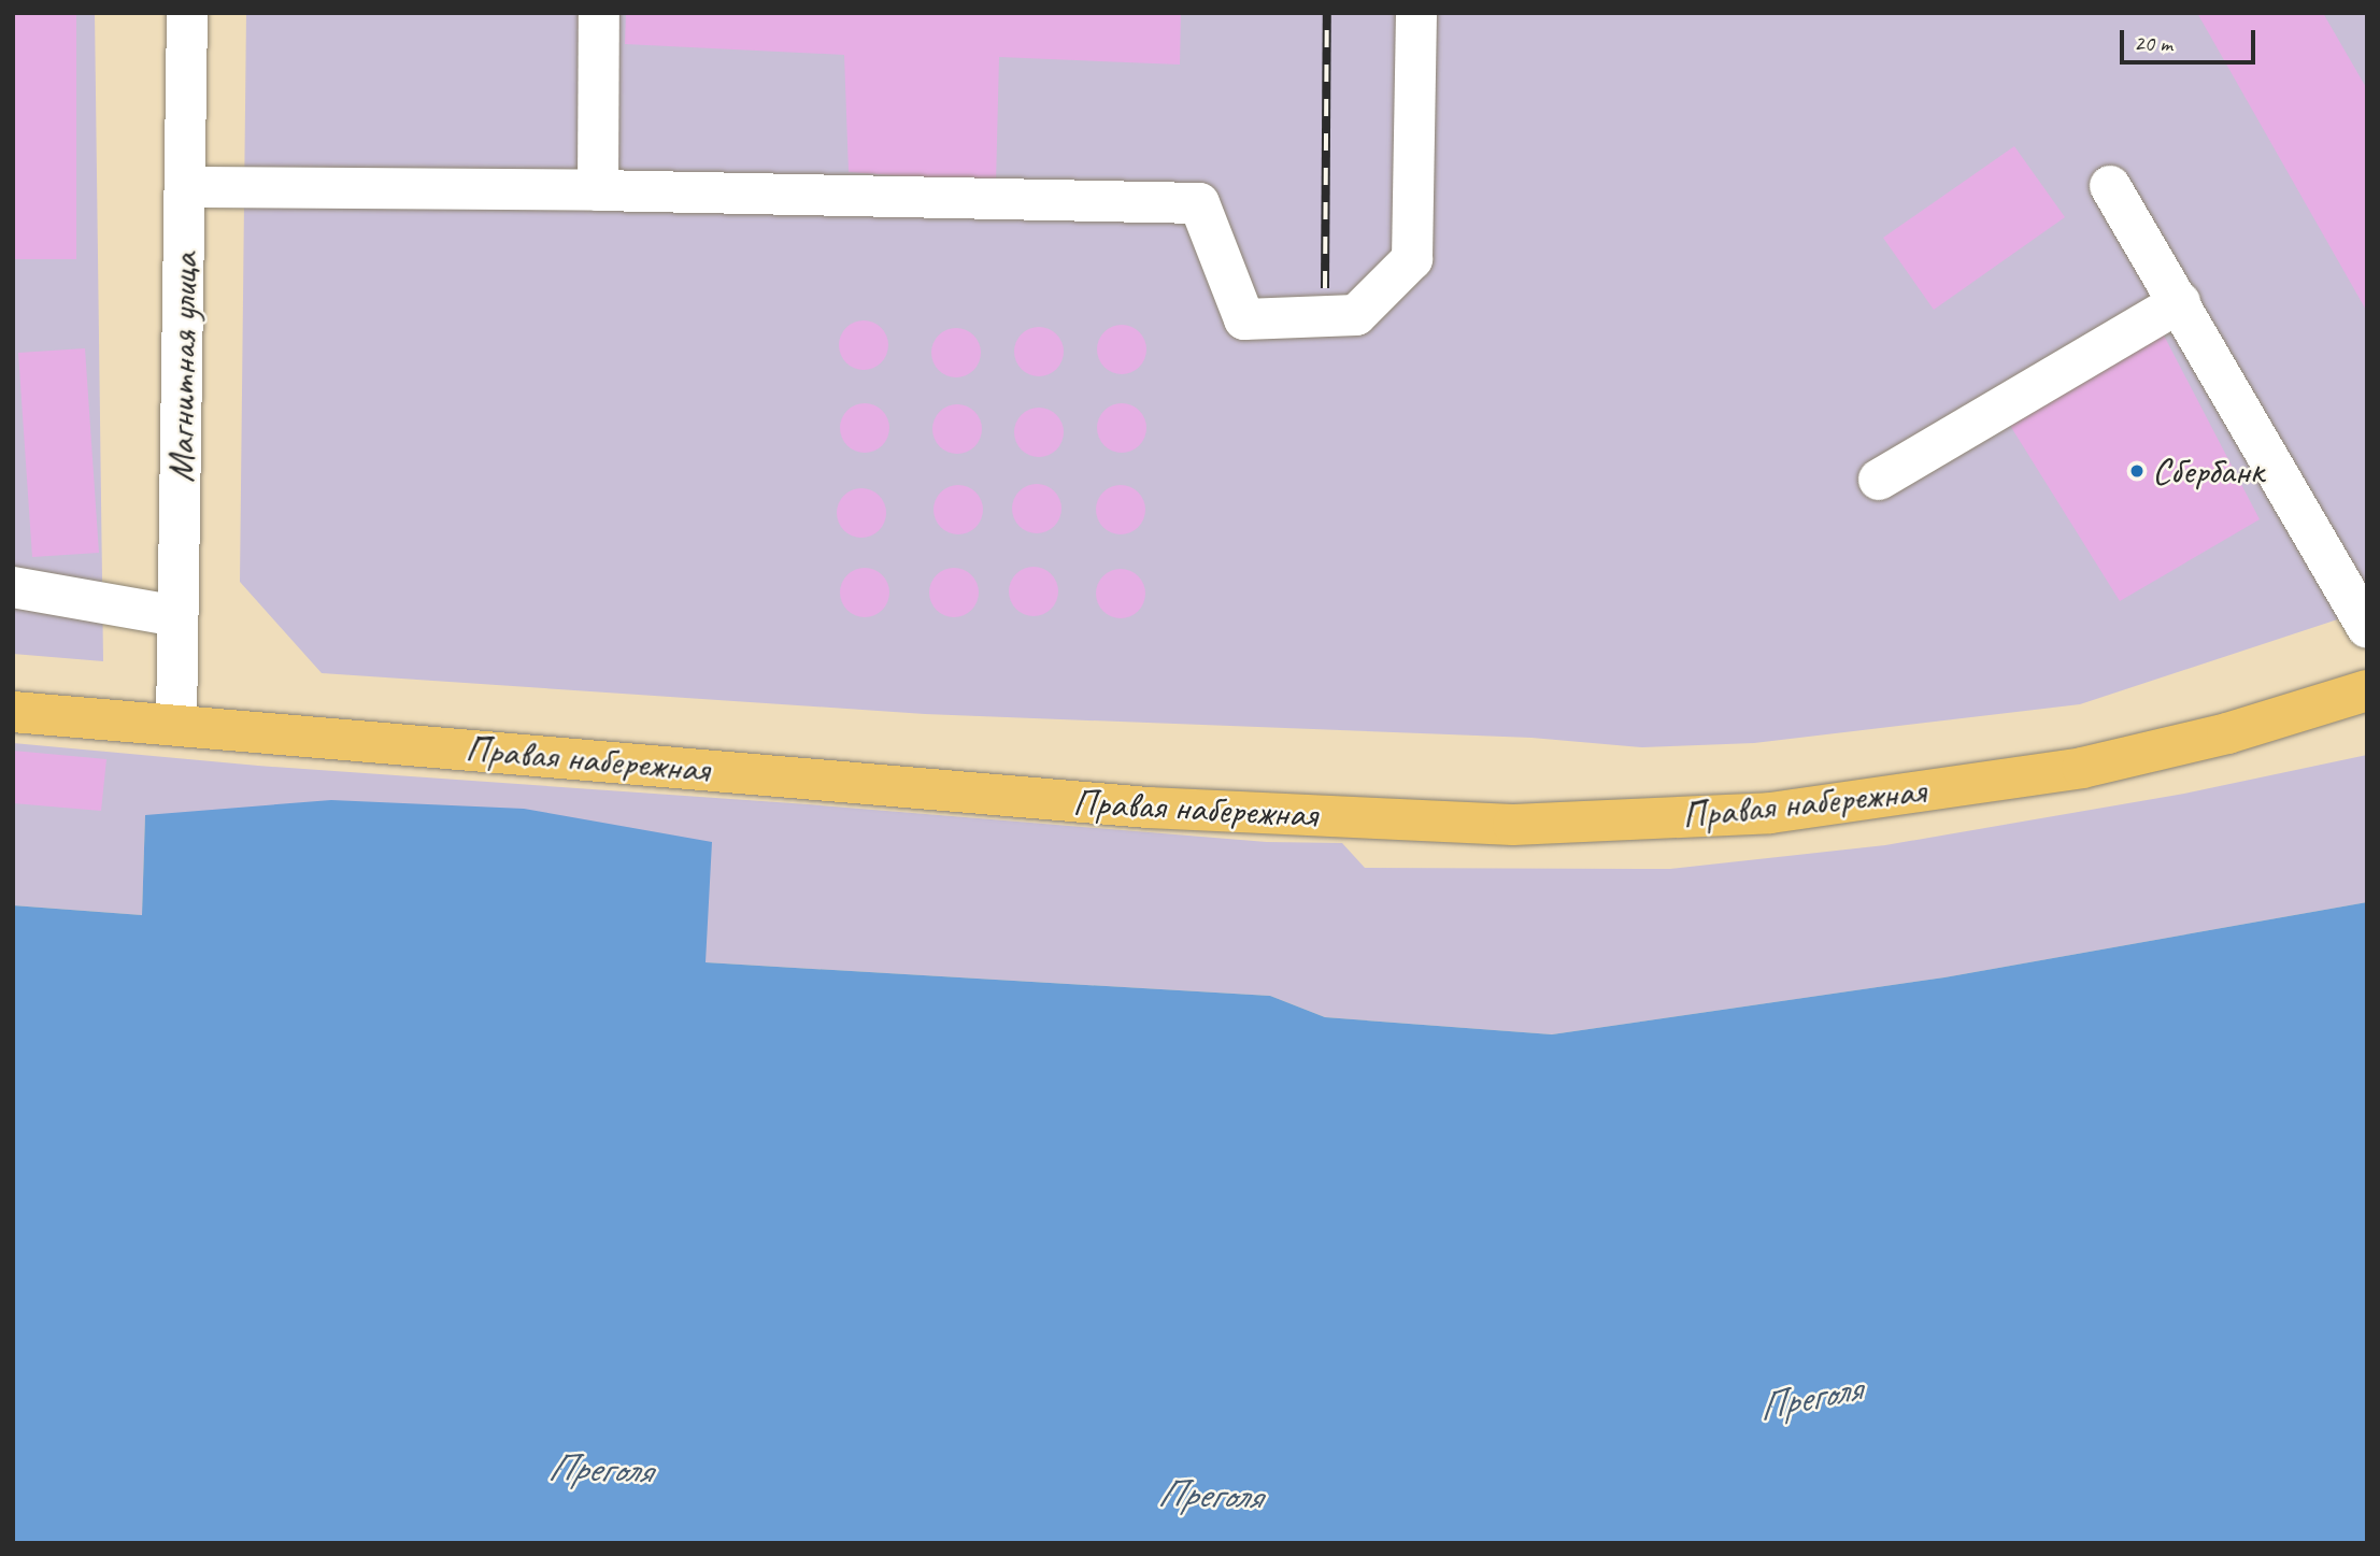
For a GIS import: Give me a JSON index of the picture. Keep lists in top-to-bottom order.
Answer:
{
  "streets": {
    "main road": ["Правая набережная"],
    "street": ["Магнитная улица"]
  },
  "crossings": [
    ["Магнитная улица", "Правая набережная"]
  ],
  "water": ["Преголя"],
  "places": ["Сбербанк"],
  "scale_bar": "20 m"
}
